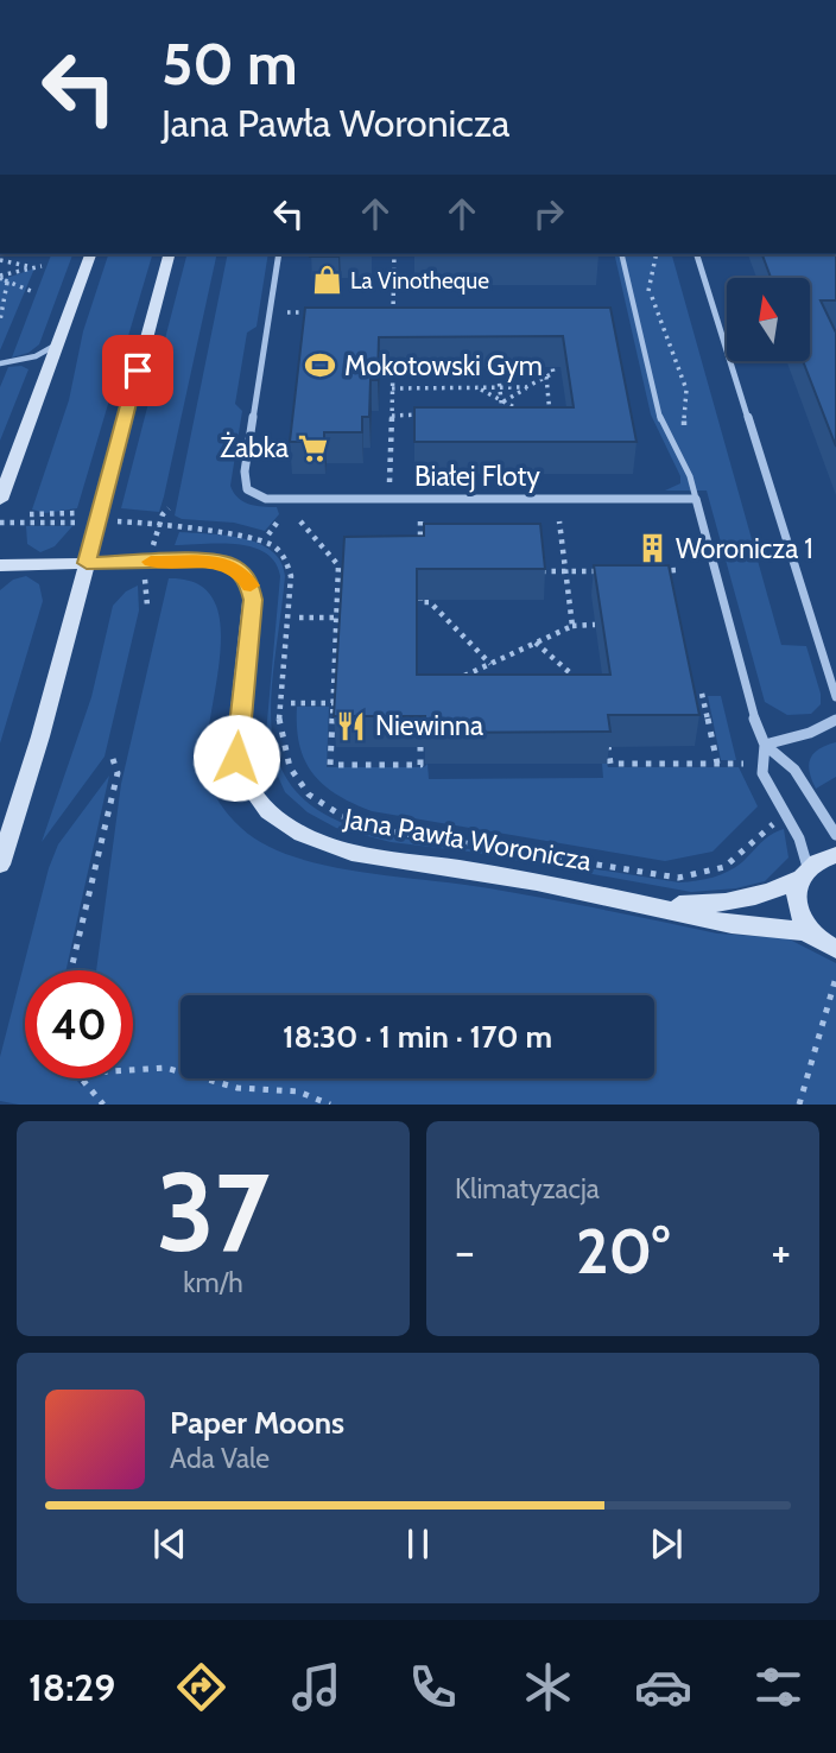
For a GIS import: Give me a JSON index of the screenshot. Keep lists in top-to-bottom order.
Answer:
{
  "streets": {
    "main road": ["Jana Pawła Woronicza"],
    "street": ["Białej Floty"]
  },
  "places": {
    "shop": ["La Vinotheque"],
    "sports": ["Mokotowski Gym"],
    "supermarket": ["Żabka"],
    "building": ["Woronicza 1"],
    "restaurant": ["Niewinna"]
  },
  "north": "top",
  "page": {
    "turn": ["50 m", "Jana Pawła Woronicza"],
    "limit": "40",
    "trip": "18:30 · 1 min · 170 m",
    "tile": [
      ["37", "km/h"],
      "Klimatyzacja"
    ],
    "heat": ["−", "20°", "+"],
    "song": ["Paper Moons", "Ada Vale"],
    "tabs": "18:29"
  }
}
